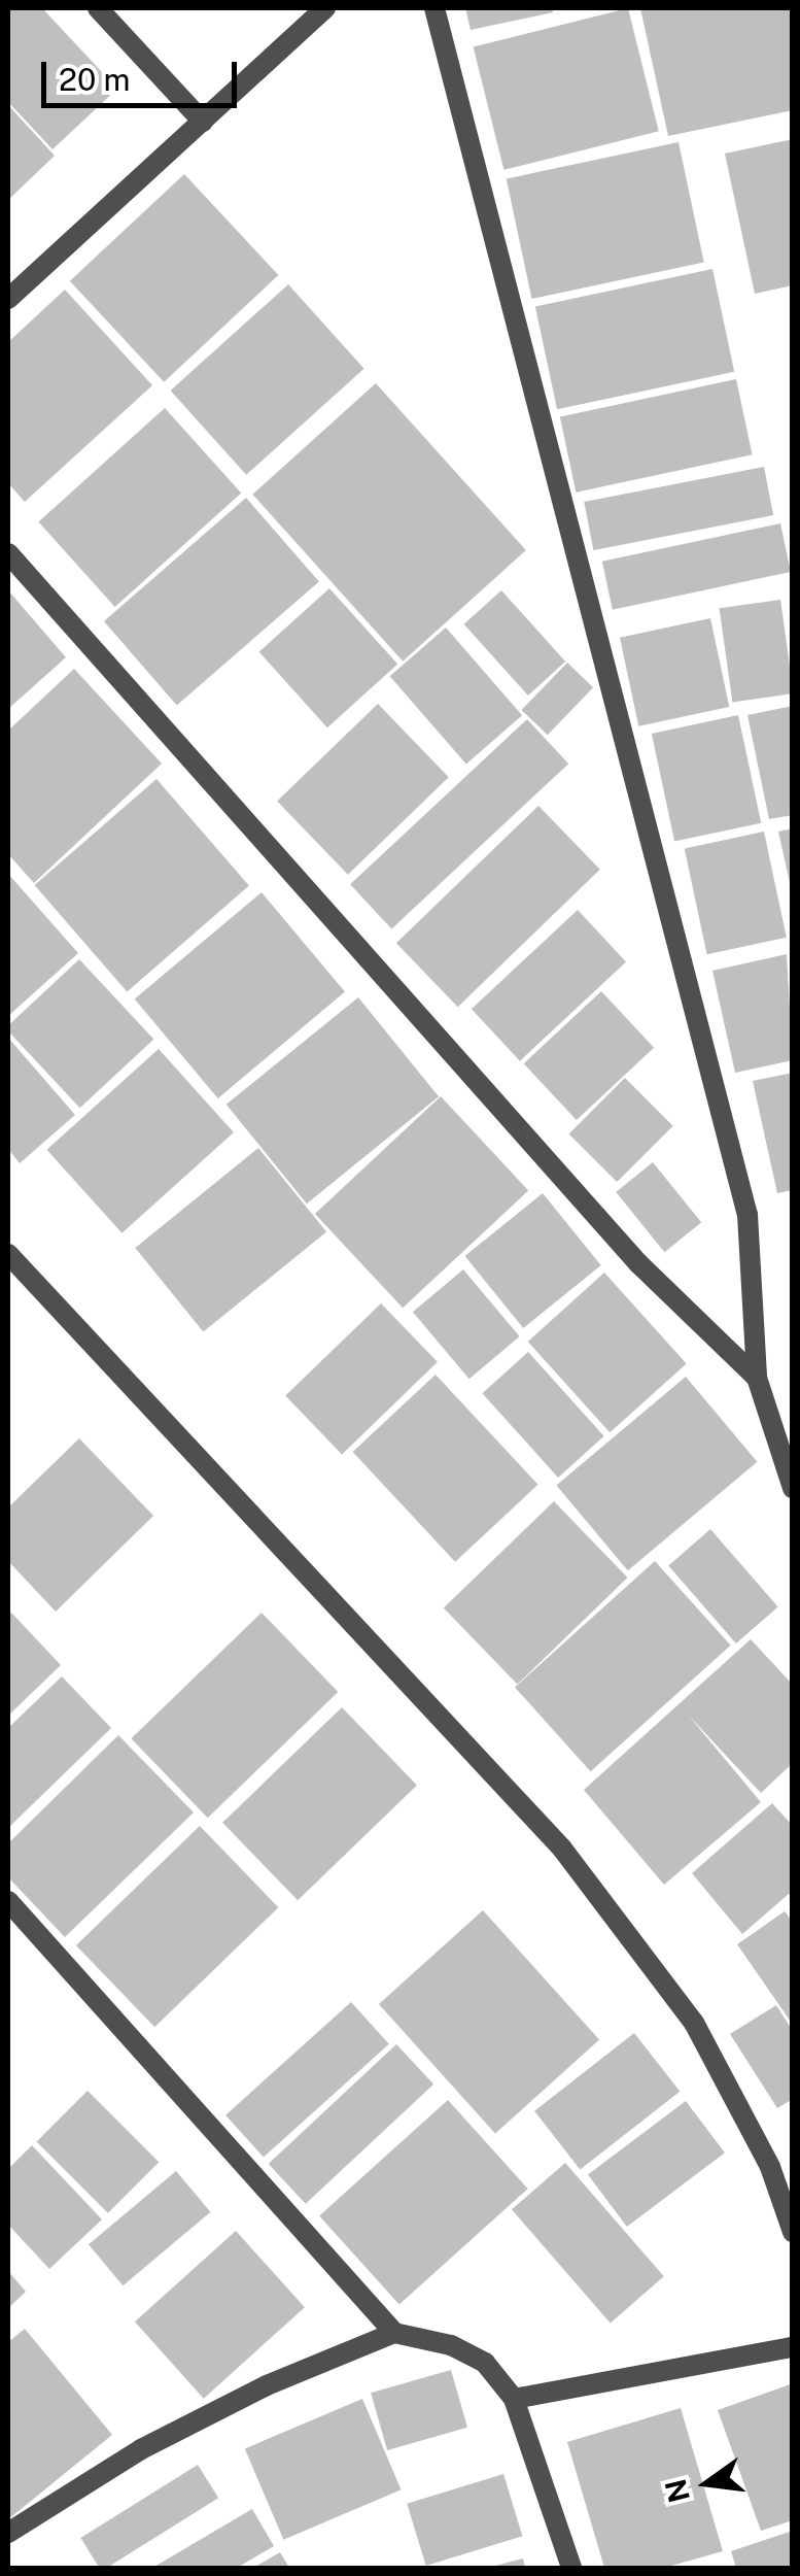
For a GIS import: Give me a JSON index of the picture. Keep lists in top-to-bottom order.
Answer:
{
  "scale_bar": "20 m",
  "north": "left"
}
